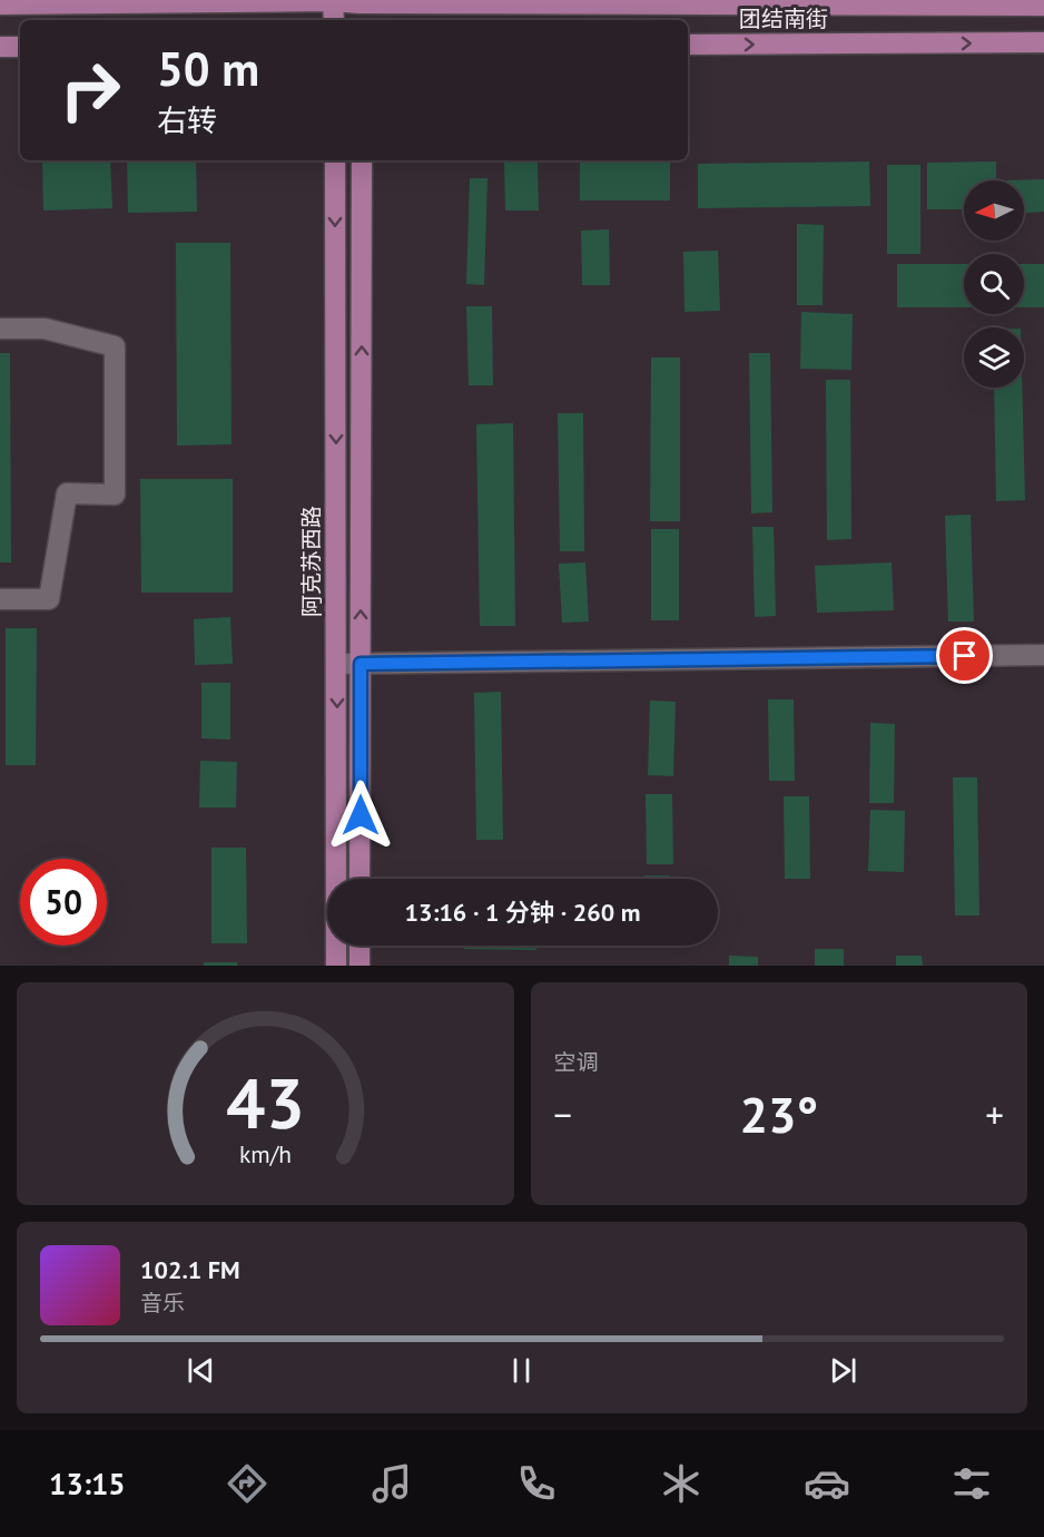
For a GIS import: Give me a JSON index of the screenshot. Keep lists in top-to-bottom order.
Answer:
{
  "streets": {
    "main road": ["团结南街", "阿克苏西路"]
  },
  "north": "left",
  "page": {
    "turn": ["50 m", "右转"],
    "limit": "50",
    "trip": "13:16 · 1 分钟 · 260 m",
    "tile": "空调",
    "heat": ["−", "23°", "+"],
    "song": ["102.1 FM", "音乐"],
    "tabs": "13:15",
    "gauge": ["43", "km/h"]
  }
}
